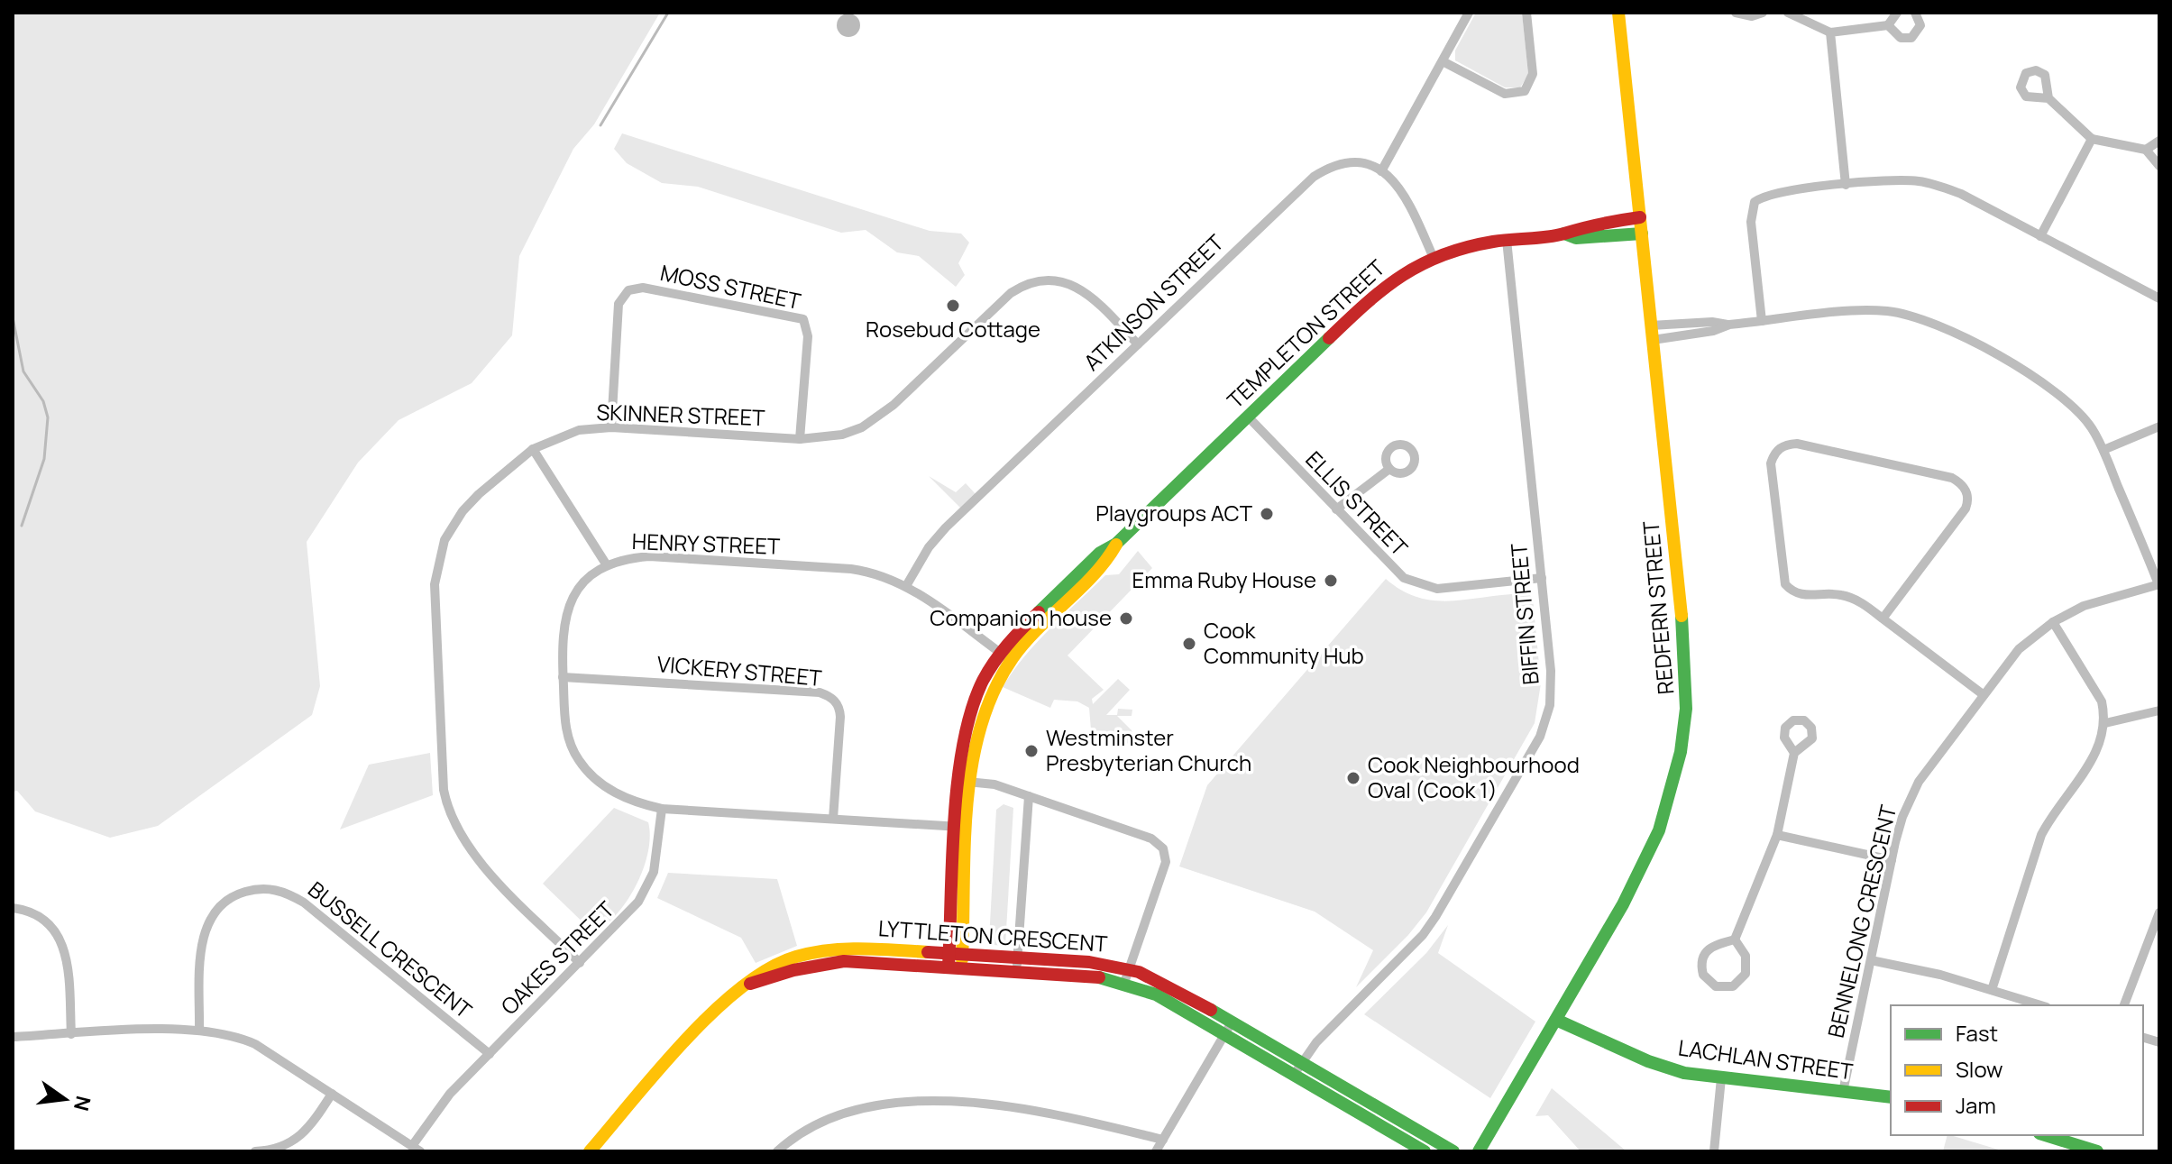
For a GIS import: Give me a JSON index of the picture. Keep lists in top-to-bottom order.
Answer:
{
  "streets": {
    "street": [
      "MOSS STREET",
      "ATKINSON STREET",
      "TEMPLETON STREET",
      "SKINNER STREET",
      "ELLIS STREET",
      "HENRY STREET",
      "REDFERN STREET",
      "BIFFIN STREET",
      "VICKERY STREET",
      "BENNELONG CRESCENT",
      "LYTTLETON CRESCENT",
      "BUSSELL CRESCENT",
      "OAKES STREET",
      "LACHLAN STREET"
    ]
  },
  "crossings": [
    ["MOSS STREET", "SKINNER STREET"],
    ["ATKINSON STREET", "SKINNER STREET"],
    ["ATKINSON STREET", "HENRY STREET"],
    ["TEMPLETON STREET", "ELLIS STREET"],
    ["TEMPLETON STREET", "HENRY STREET"],
    ["TEMPLETON STREET", "REDFERN STREET"],
    ["TEMPLETON STREET", "BIFFIN STREET"],
    ["TEMPLETON STREET", "LYTTLETON CRESCENT"],
    ["SKINNER STREET", "OAKES STREET"],
    ["ELLIS STREET", "BIFFIN STREET"],
    ["HENRY STREET", "VICKERY STREET"],
    ["HENRY STREET", "OAKES STREET"],
    ["REDFERN STREET", "LACHLAN STREET"],
    ["BIFFIN STREET", "LYTTLETON CRESCENT"],
    ["BENNELONG CRESCENT", "LACHLAN STREET"],
    ["BUSSELL CRESCENT", "OAKES STREET"]
  ],
  "places": [
    "Rosebud Cottage",
    "Playgroups ACT",
    "Emma Ruby House",
    "Companion house",
    "Cook Community Hub",
    "Westminster Presbyterian Church",
    "Cook Neighbourhood Oval (Cook 1)"
  ],
  "legend": ["Fast", "Slow", "Jam"],
  "north": "right"
}
